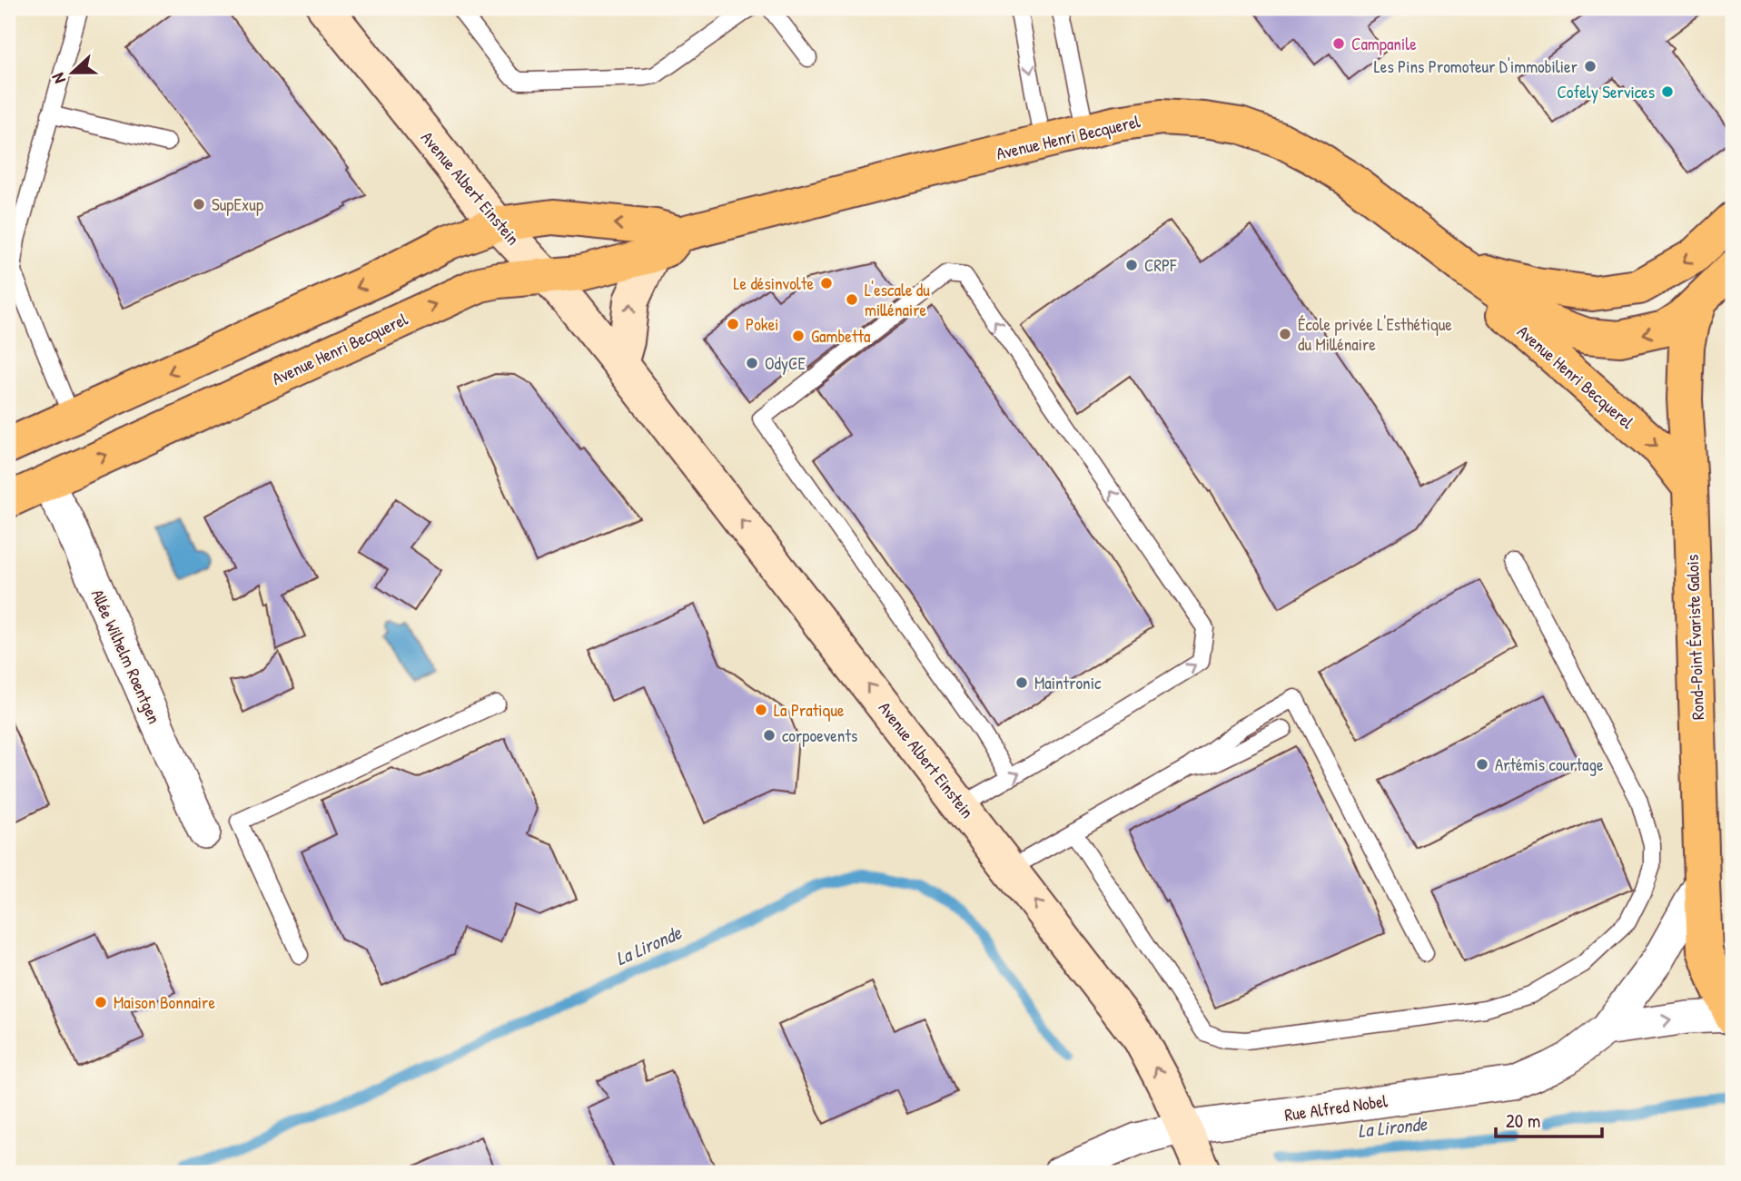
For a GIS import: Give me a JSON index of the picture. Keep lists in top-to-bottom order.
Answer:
{
  "streets": {
    "main road": ["Avenue Henri Becquerel", "Avenue Albert Einstein", "Rond-Point Évariste Galois"],
    "street": ["Allée Wilhelm Roentgen", "Rue Alfred Nobel"]
  },
  "crossings": [
    ["Avenue Henri Becquerel", "Avenue Albert Einstein"],
    ["Avenue Henri Becquerel", "Rond-Point Évariste Galois"],
    ["Avenue Henri Becquerel", "Allée Wilhelm Roentgen"],
    ["Avenue Albert Einstein", "Rue Alfred Nobel"],
    ["Rond-Point Évariste Galois", "Rue Alfred Nobel"]
  ],
  "one_way": ["Avenue Albert Einstein"],
  "water": ["La Lironde"],
  "places": [
    "Campanile",
    "Les Pins Promoteur D'immobilier",
    "Cofely Services",
    "SupExup",
    "CRPF",
    "Le désinvolte",
    "L'escale du millénaire",
    "Pokei",
    "École privée L'Esthétique du Millénaire",
    "Gambetta",
    "OdyCE",
    "Maintronic",
    "La Pratique",
    "corpoevents",
    "Artémis courtage",
    "Maison Bonnaire"
  ],
  "scale_bar": "20 m",
  "north": "left"
}
